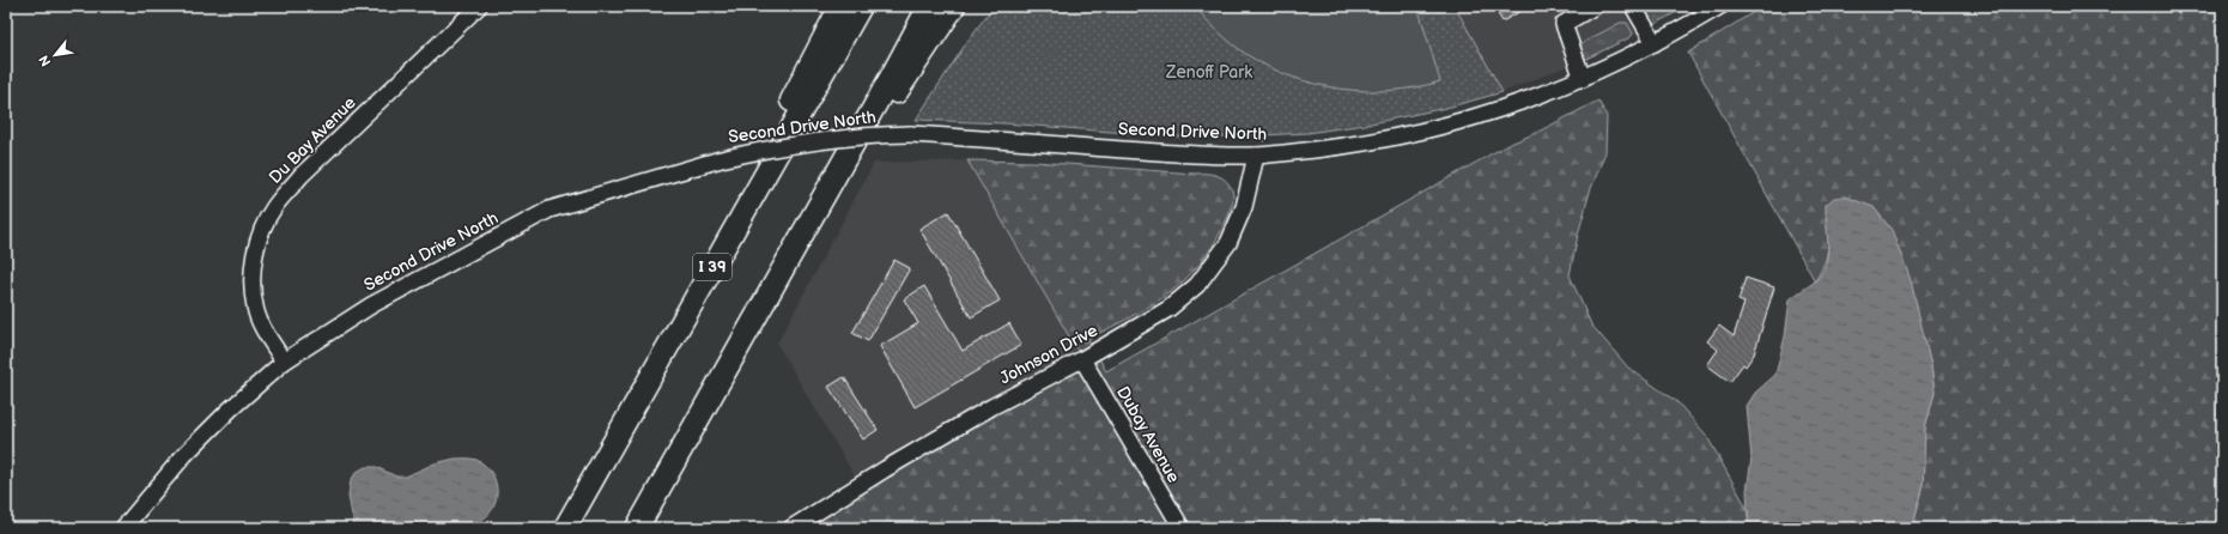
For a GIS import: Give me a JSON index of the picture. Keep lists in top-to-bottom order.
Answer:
{
  "streets": {
    "highway": ["I 39"],
    "street": [
      "Second Drive North",
      "Du Bay Avenue",
      "Johnson Drive",
      "Dubay Avenue"
    ]
  },
  "crossings": [
    ["Second Drive North", "Du Bay Avenue"],
    ["Second Drive North", "Johnson Drive"],
    ["Johnson Drive", "Dubay Avenue"]
  ],
  "parks": ["Zenoff Park"],
  "north": "bottom left"
}
